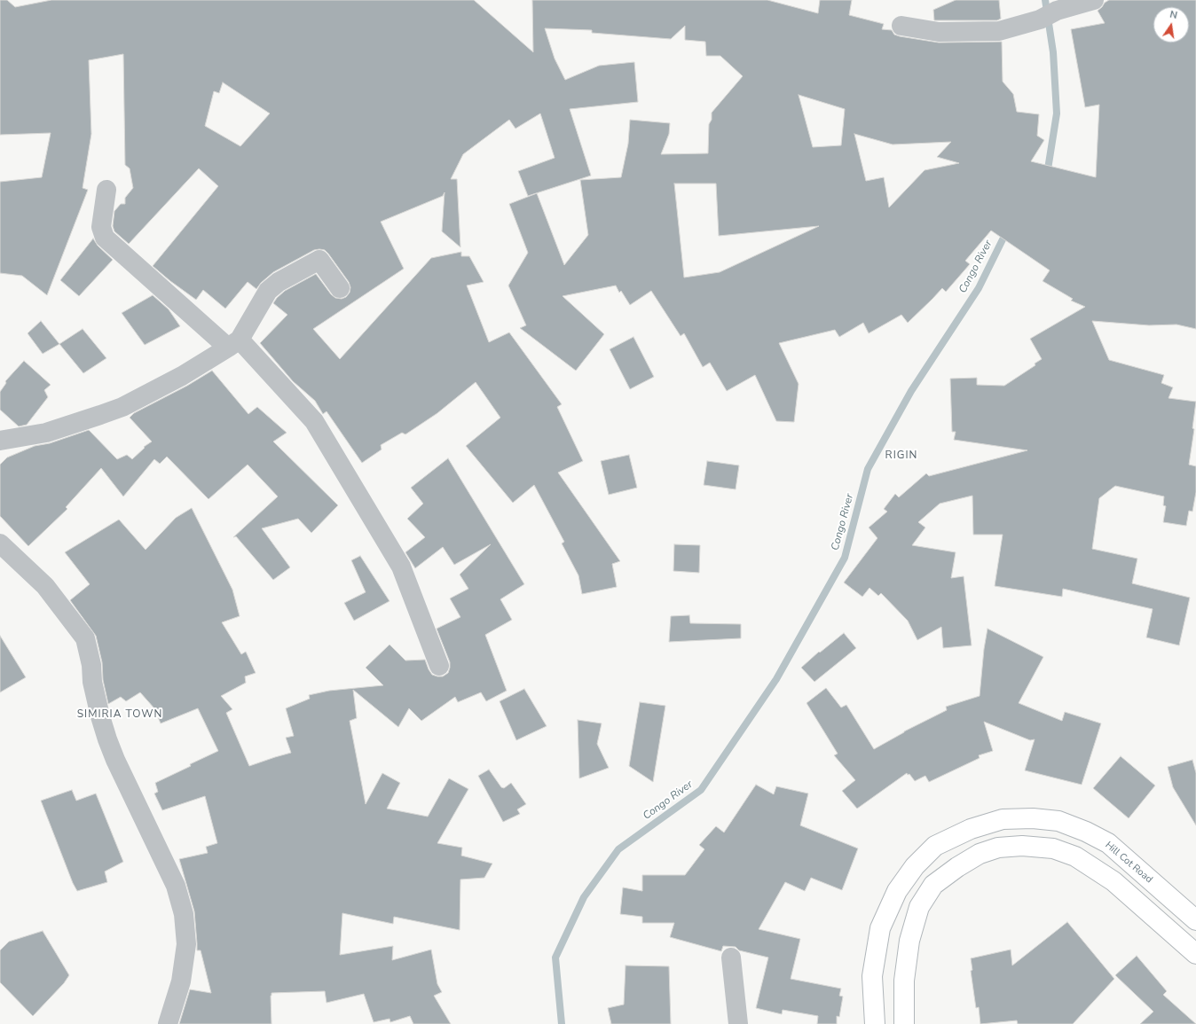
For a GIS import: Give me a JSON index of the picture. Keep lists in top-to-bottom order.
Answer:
{
  "streets": {
    "main road": ["Hill Cot Road"]
  },
  "districts": ["RIGIN", "SIMIRIA TOWN"],
  "water": ["Congo River"],
  "north": "top"
}
